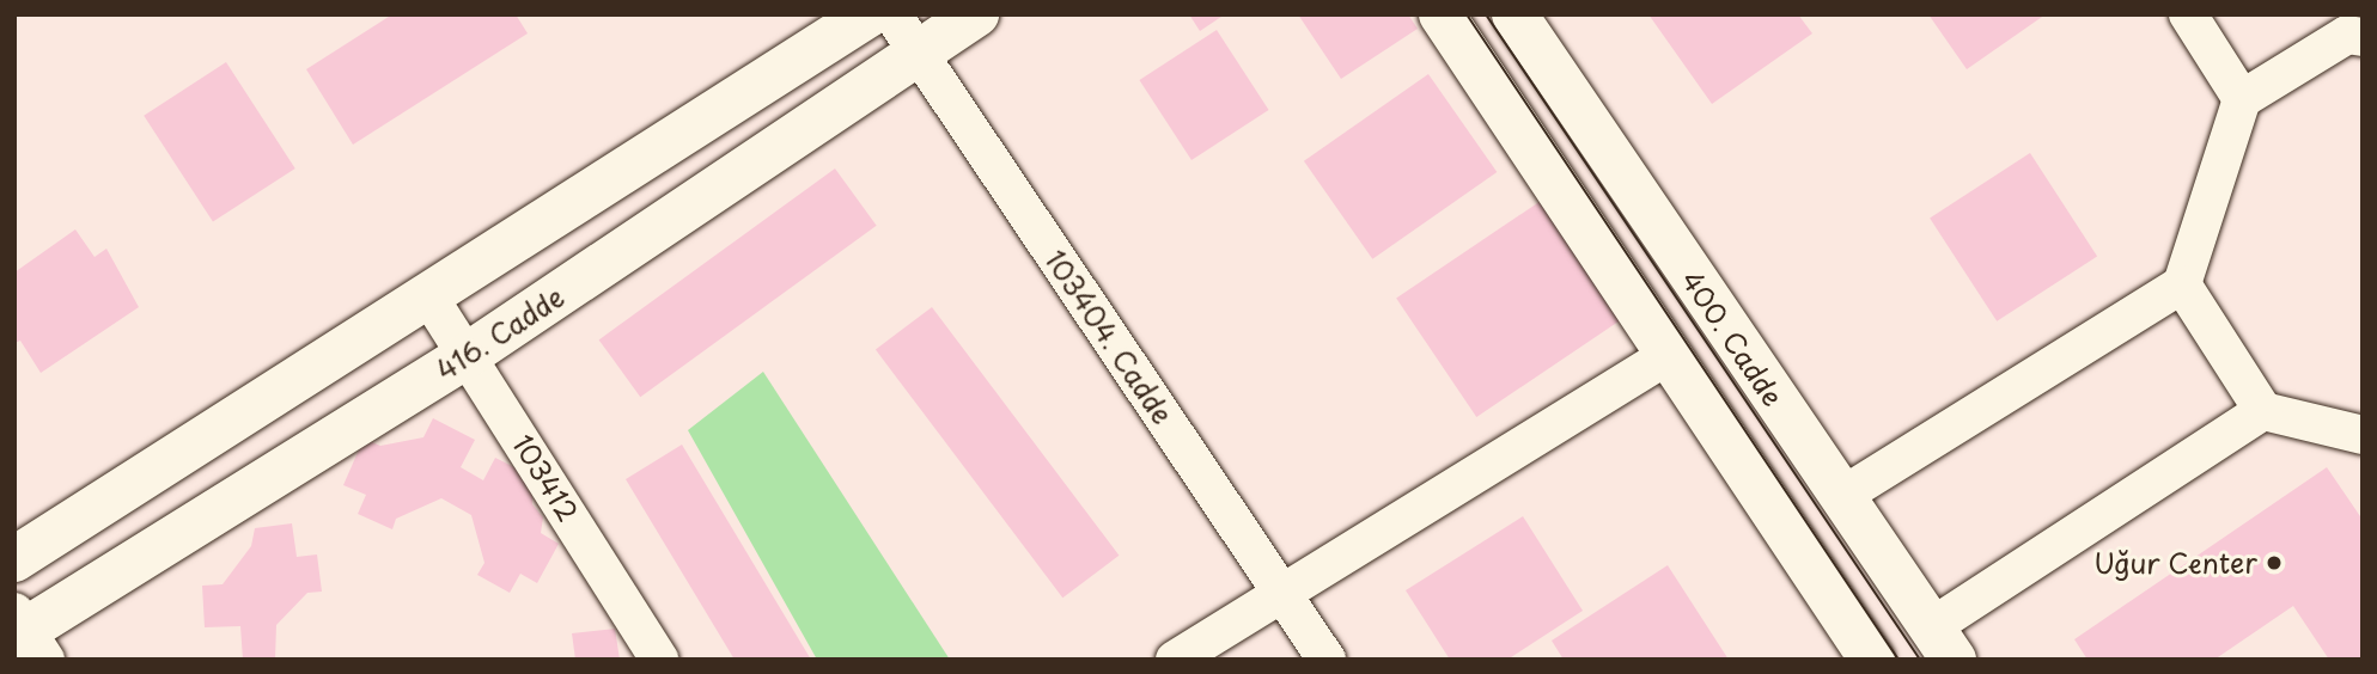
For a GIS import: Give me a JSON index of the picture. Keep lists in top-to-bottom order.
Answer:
{
  "streets": {
    "street": [
      "416. Cadde",
      "103404. Cadde",
      "400. Cadde",
      "103412"
    ]
  },
  "crossings": [
    ["416. Cadde", "103404. Cadde"],
    ["416. Cadde", "103412"]
  ],
  "places": ["Uğur Center"]
}
